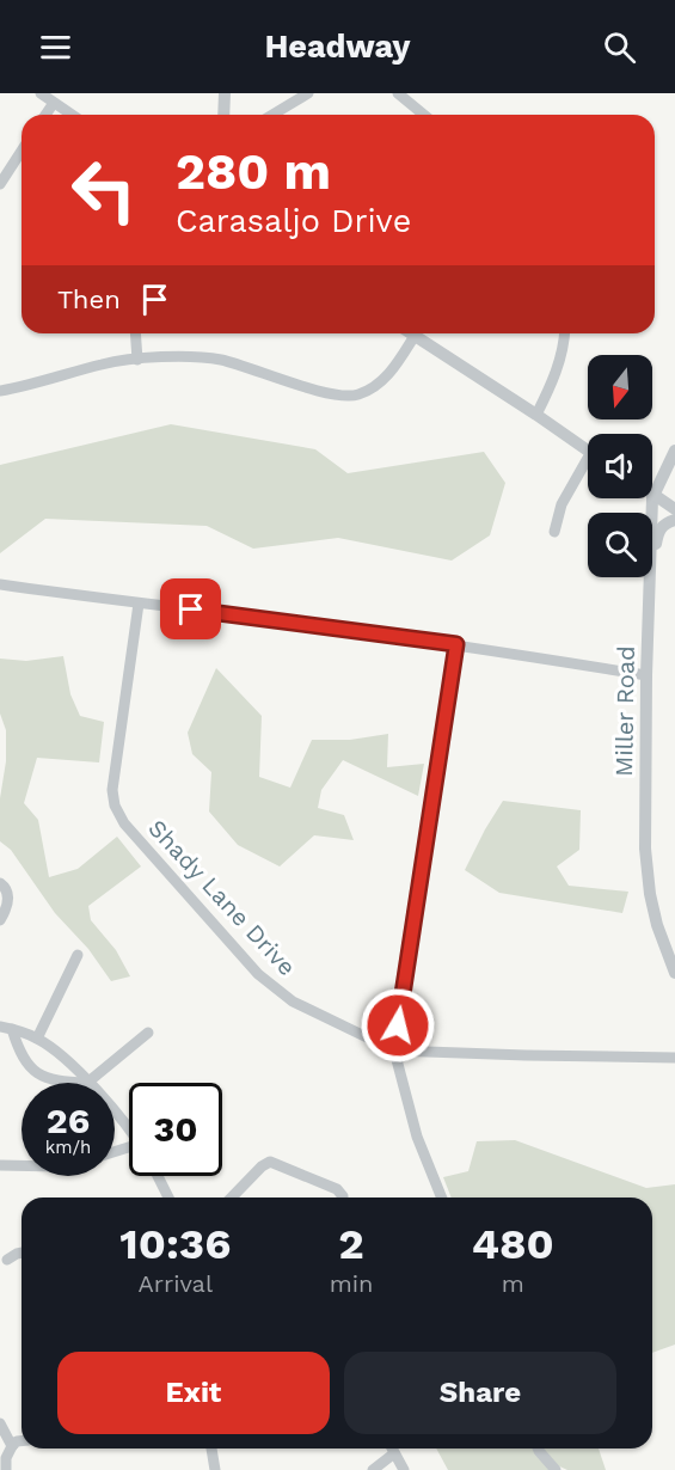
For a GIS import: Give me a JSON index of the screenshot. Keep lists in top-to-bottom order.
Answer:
{
  "streets": {
    "street": ["Miller Road", "Shady Lane Drive"]
  },
  "north": "bottom",
  "page": {
    "header": "Headway",
    "turn": ["280 m", "Carasaljo Drive"],
    "then": "Then",
    "speed": "26 km/h",
    "limit": "30",
    "eta": [
      "10:36",
      "Arrival",
      "2",
      "min",
      "480",
      "m"
    ],
    "buttons": ["Exit", "Share"]
  }
}
